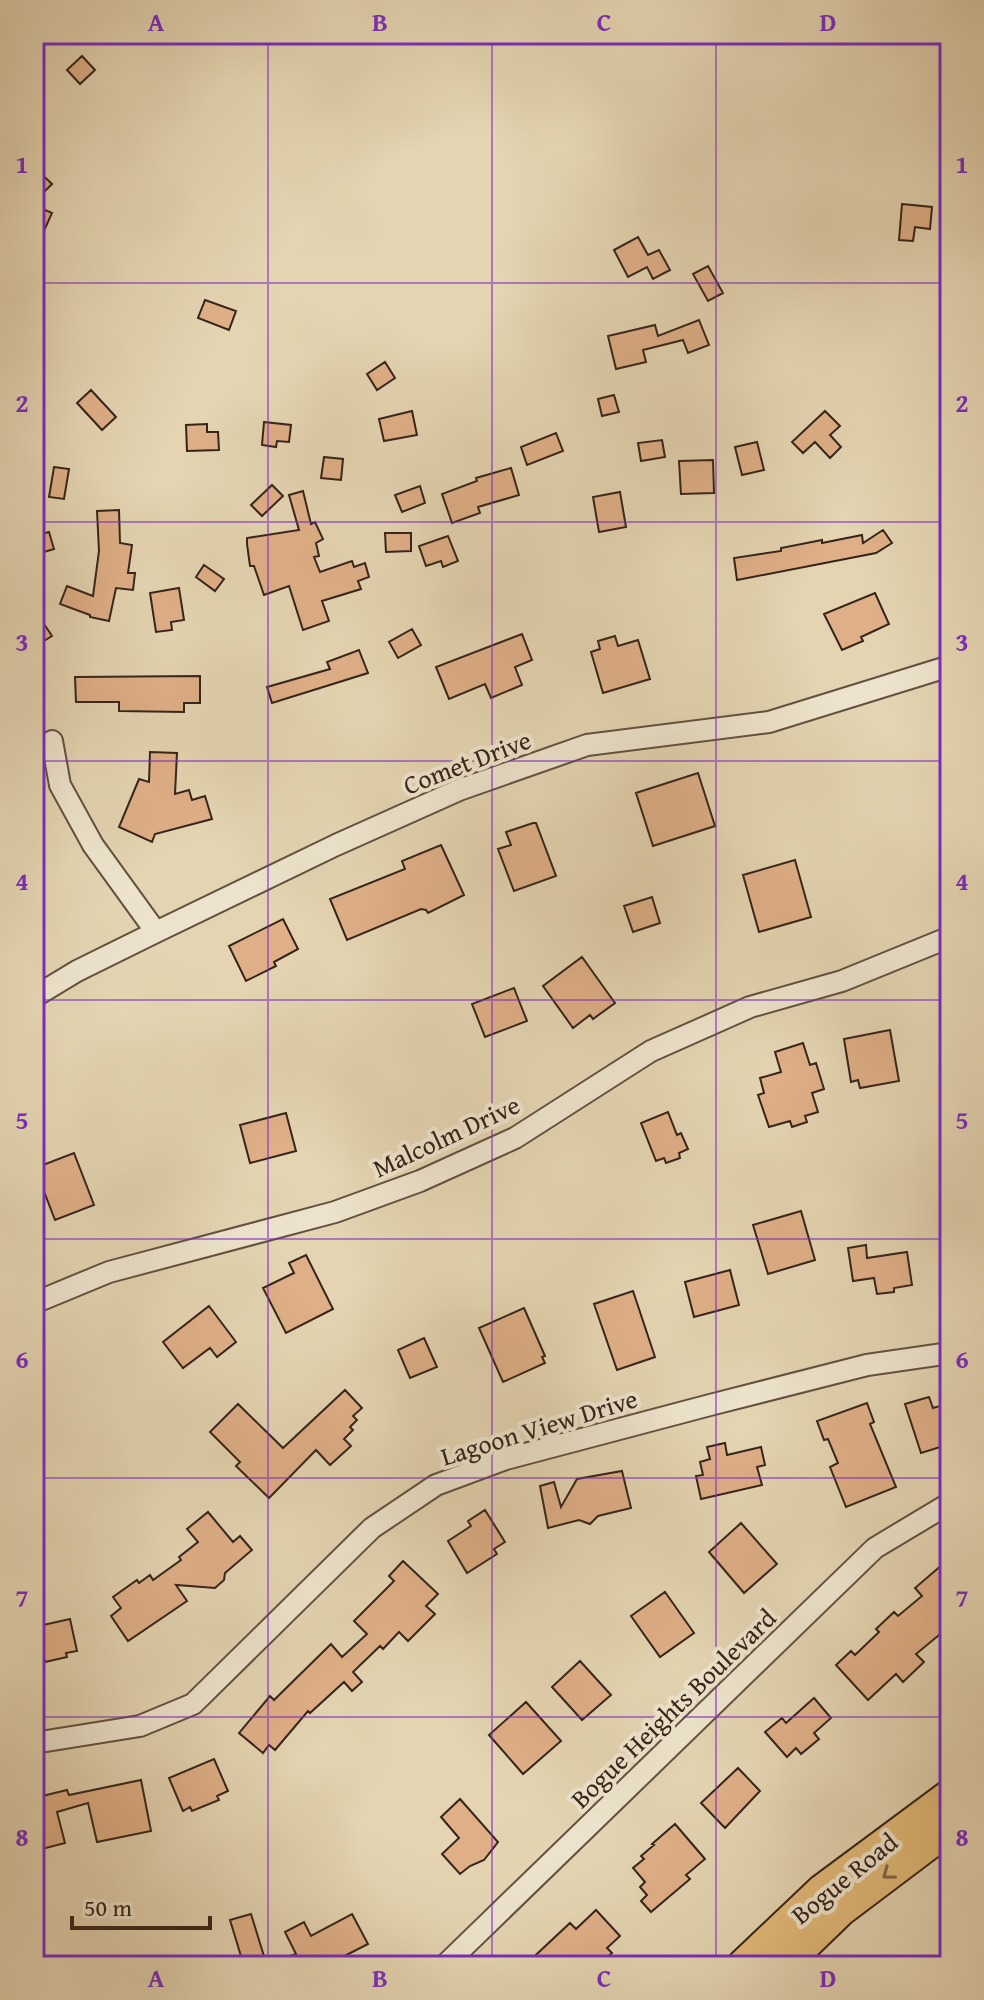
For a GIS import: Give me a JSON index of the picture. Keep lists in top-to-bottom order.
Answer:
{
  "streets": {
    "main road": ["Bogue Road"],
    "street": [
      "Comet Drive",
      "Malcolm Drive",
      "Lagoon View Drive",
      "Bogue Heights Boulevard"
    ]
  },
  "scale_bar": "50 m",
  "grid": {
    "columns": [
      "A",
      "B",
      "C",
      "D"
    ],
    "rows": [
      "1",
      "2",
      "3",
      "4",
      "5",
      "6",
      "7",
      "8"
    ]
  }
}
